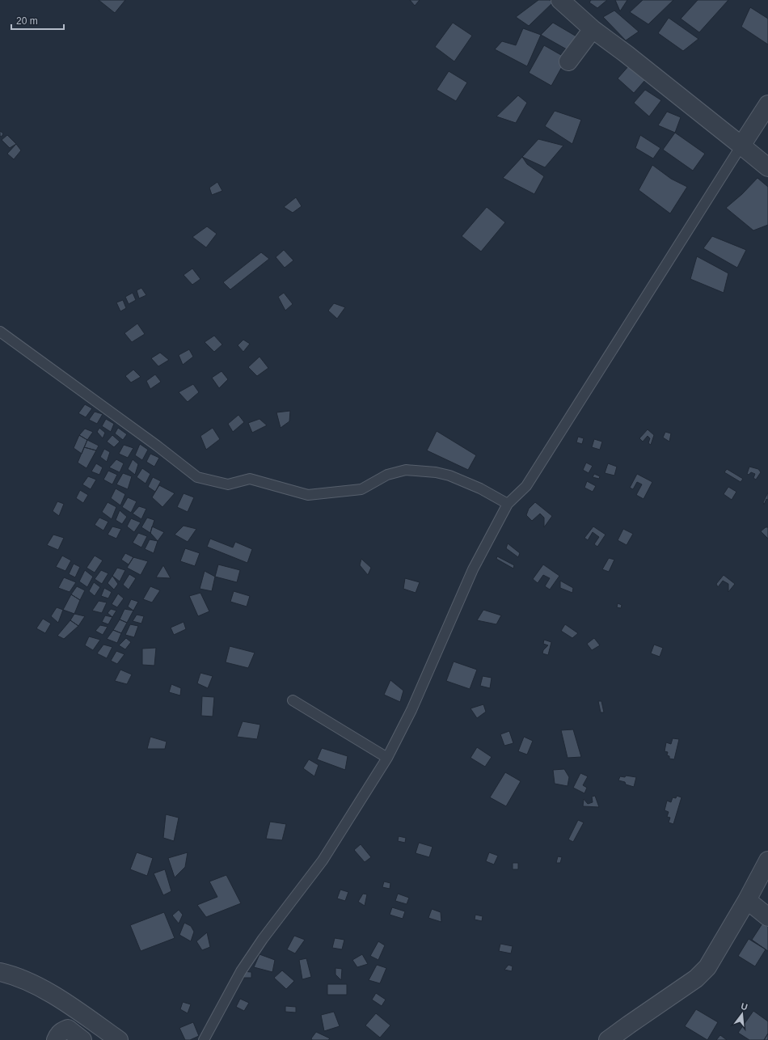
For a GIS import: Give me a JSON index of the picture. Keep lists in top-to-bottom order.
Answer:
{
  "scale_bar": "20 m",
  "north": "top"
}
